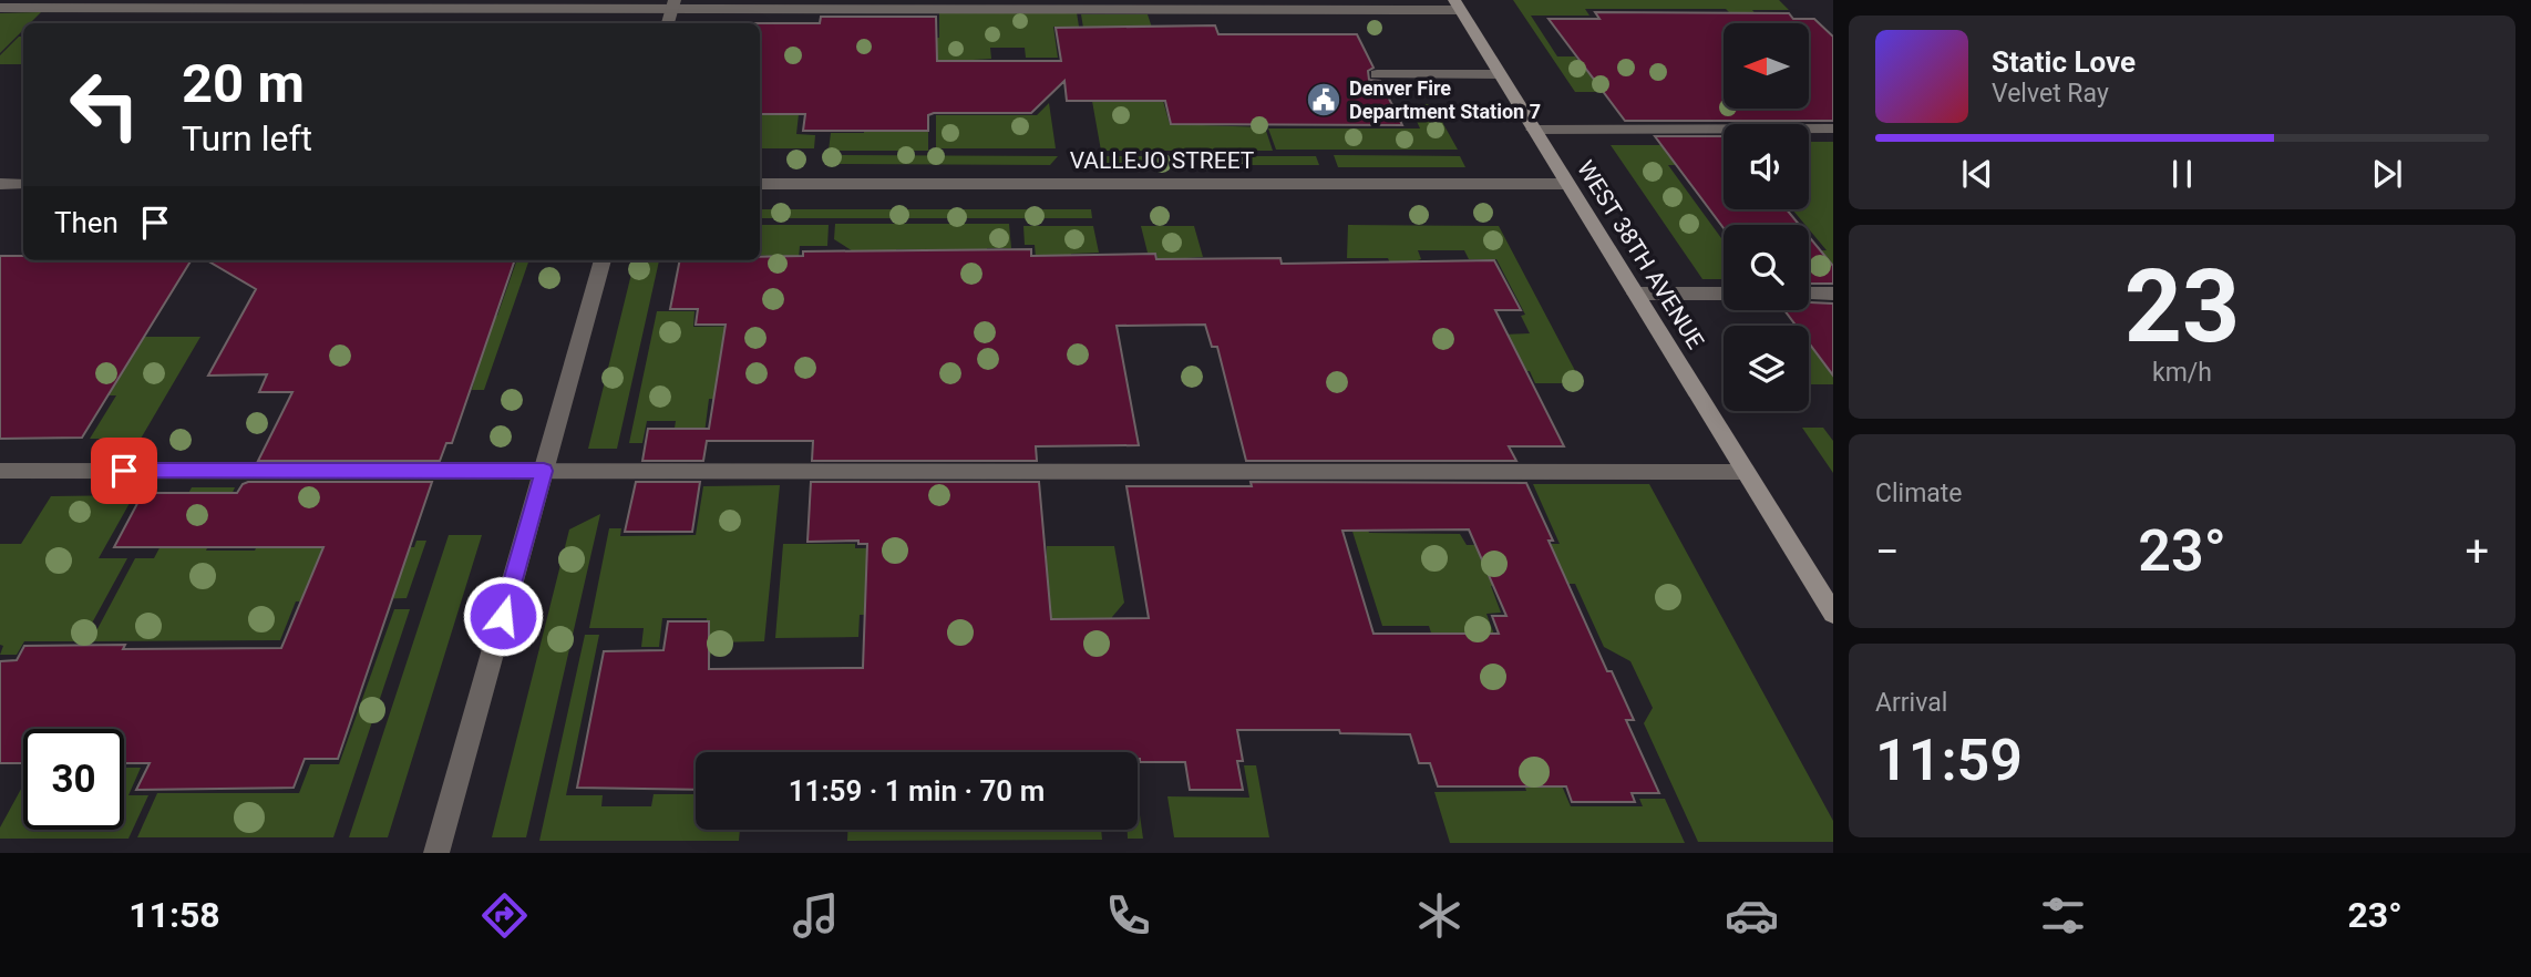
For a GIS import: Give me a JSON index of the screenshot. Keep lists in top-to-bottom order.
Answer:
{
  "streets": {
    "main road": ["WEST 38TH AVENUE"],
    "street": ["VALLEJO STREET"]
  },
  "crossings": [
    ["VALLEJO STREET", "WEST 38TH AVENUE"]
  ],
  "places": {
    "public building": ["Denver Fire Department Station 7"]
  },
  "north": "left",
  "page": {
    "turn": ["20 m", "Turn left"],
    "song": ["Static Love", "Velvet Ray"],
    "then": "Then",
    "tile": [
      ["23", "km/h"],
      "Climate",
      ["Arrival", "11:59"]
    ],
    "heat": ["−", "23°", "+"],
    "limit": "30",
    "trip": "11:59 · 1 min · 70 m",
    "tabs": ["11:58", "23°"]
  }
}
